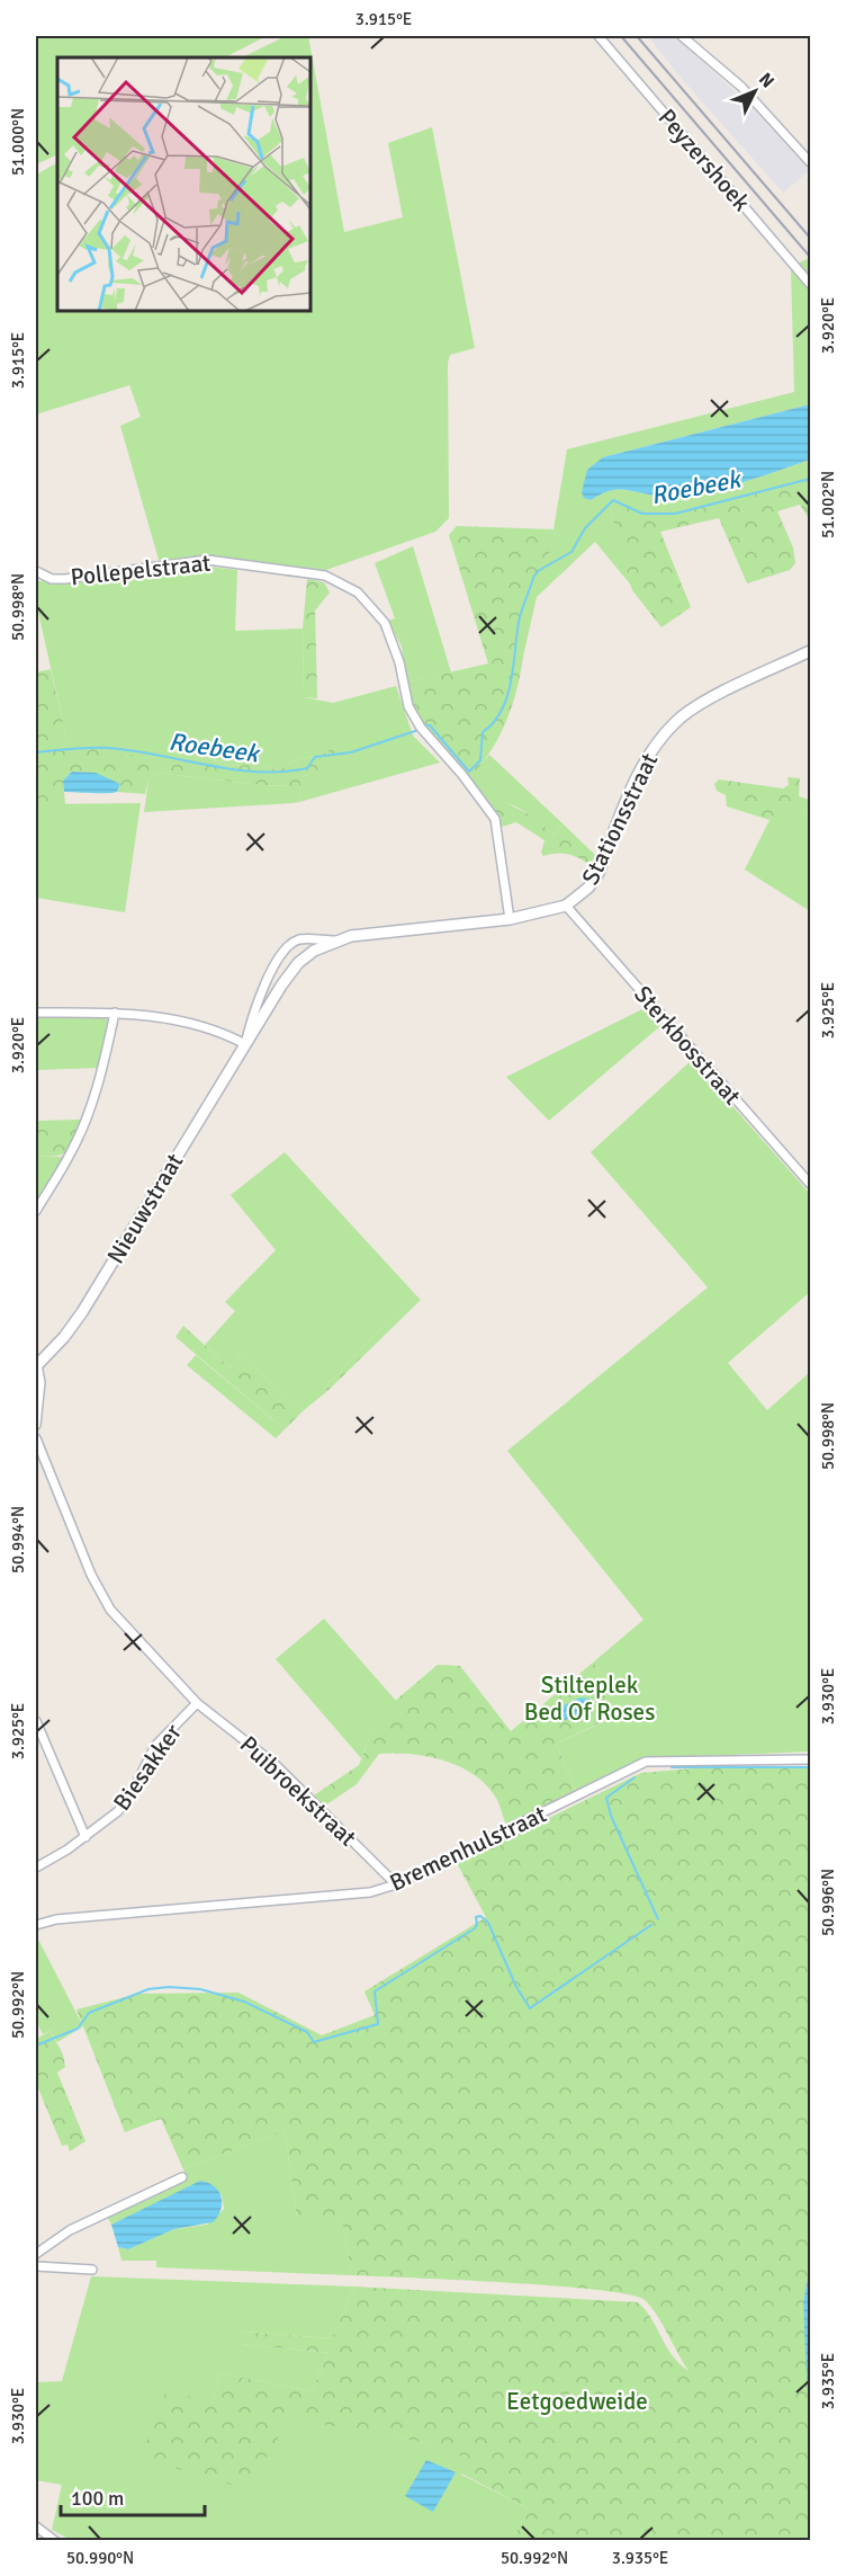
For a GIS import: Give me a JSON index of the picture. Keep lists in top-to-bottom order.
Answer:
{
  "streets": {
    "street": [
      "Peyzershoek",
      "Pollepelstraat",
      "Stationsstraat",
      "Sterkbosstraat",
      "Nieuwstraat",
      "Biesakker",
      "Puibroekstraat",
      "Bremenhulstraat"
    ]
  },
  "crossings": [
    ["Pollepelstraat", "Nieuwstraat"],
    ["Stationsstraat", "Sterkbosstraat"],
    ["Stationsstraat", "Nieuwstraat"],
    ["Sterkbosstraat", "Nieuwstraat"],
    ["Biesakker", "Puibroekstraat"],
    ["Puibroekstraat", "Bremenhulstraat"]
  ],
  "water": ["Roebeek"],
  "parks": ["Stilteplek Bed Of Roses", "Eetgoedweide"],
  "scale_bar": "100 m",
  "north": "top right",
  "coordinates": [
    "3.915°E",
    "51.000°N",
    "3.920°E",
    "51.002°N",
    "50.998°N",
    "3.925°E",
    "50.994°N",
    "3.930°E",
    "50.996°N",
    "50.992°N",
    "3.935°E",
    "50.990°N"
  ]
}
